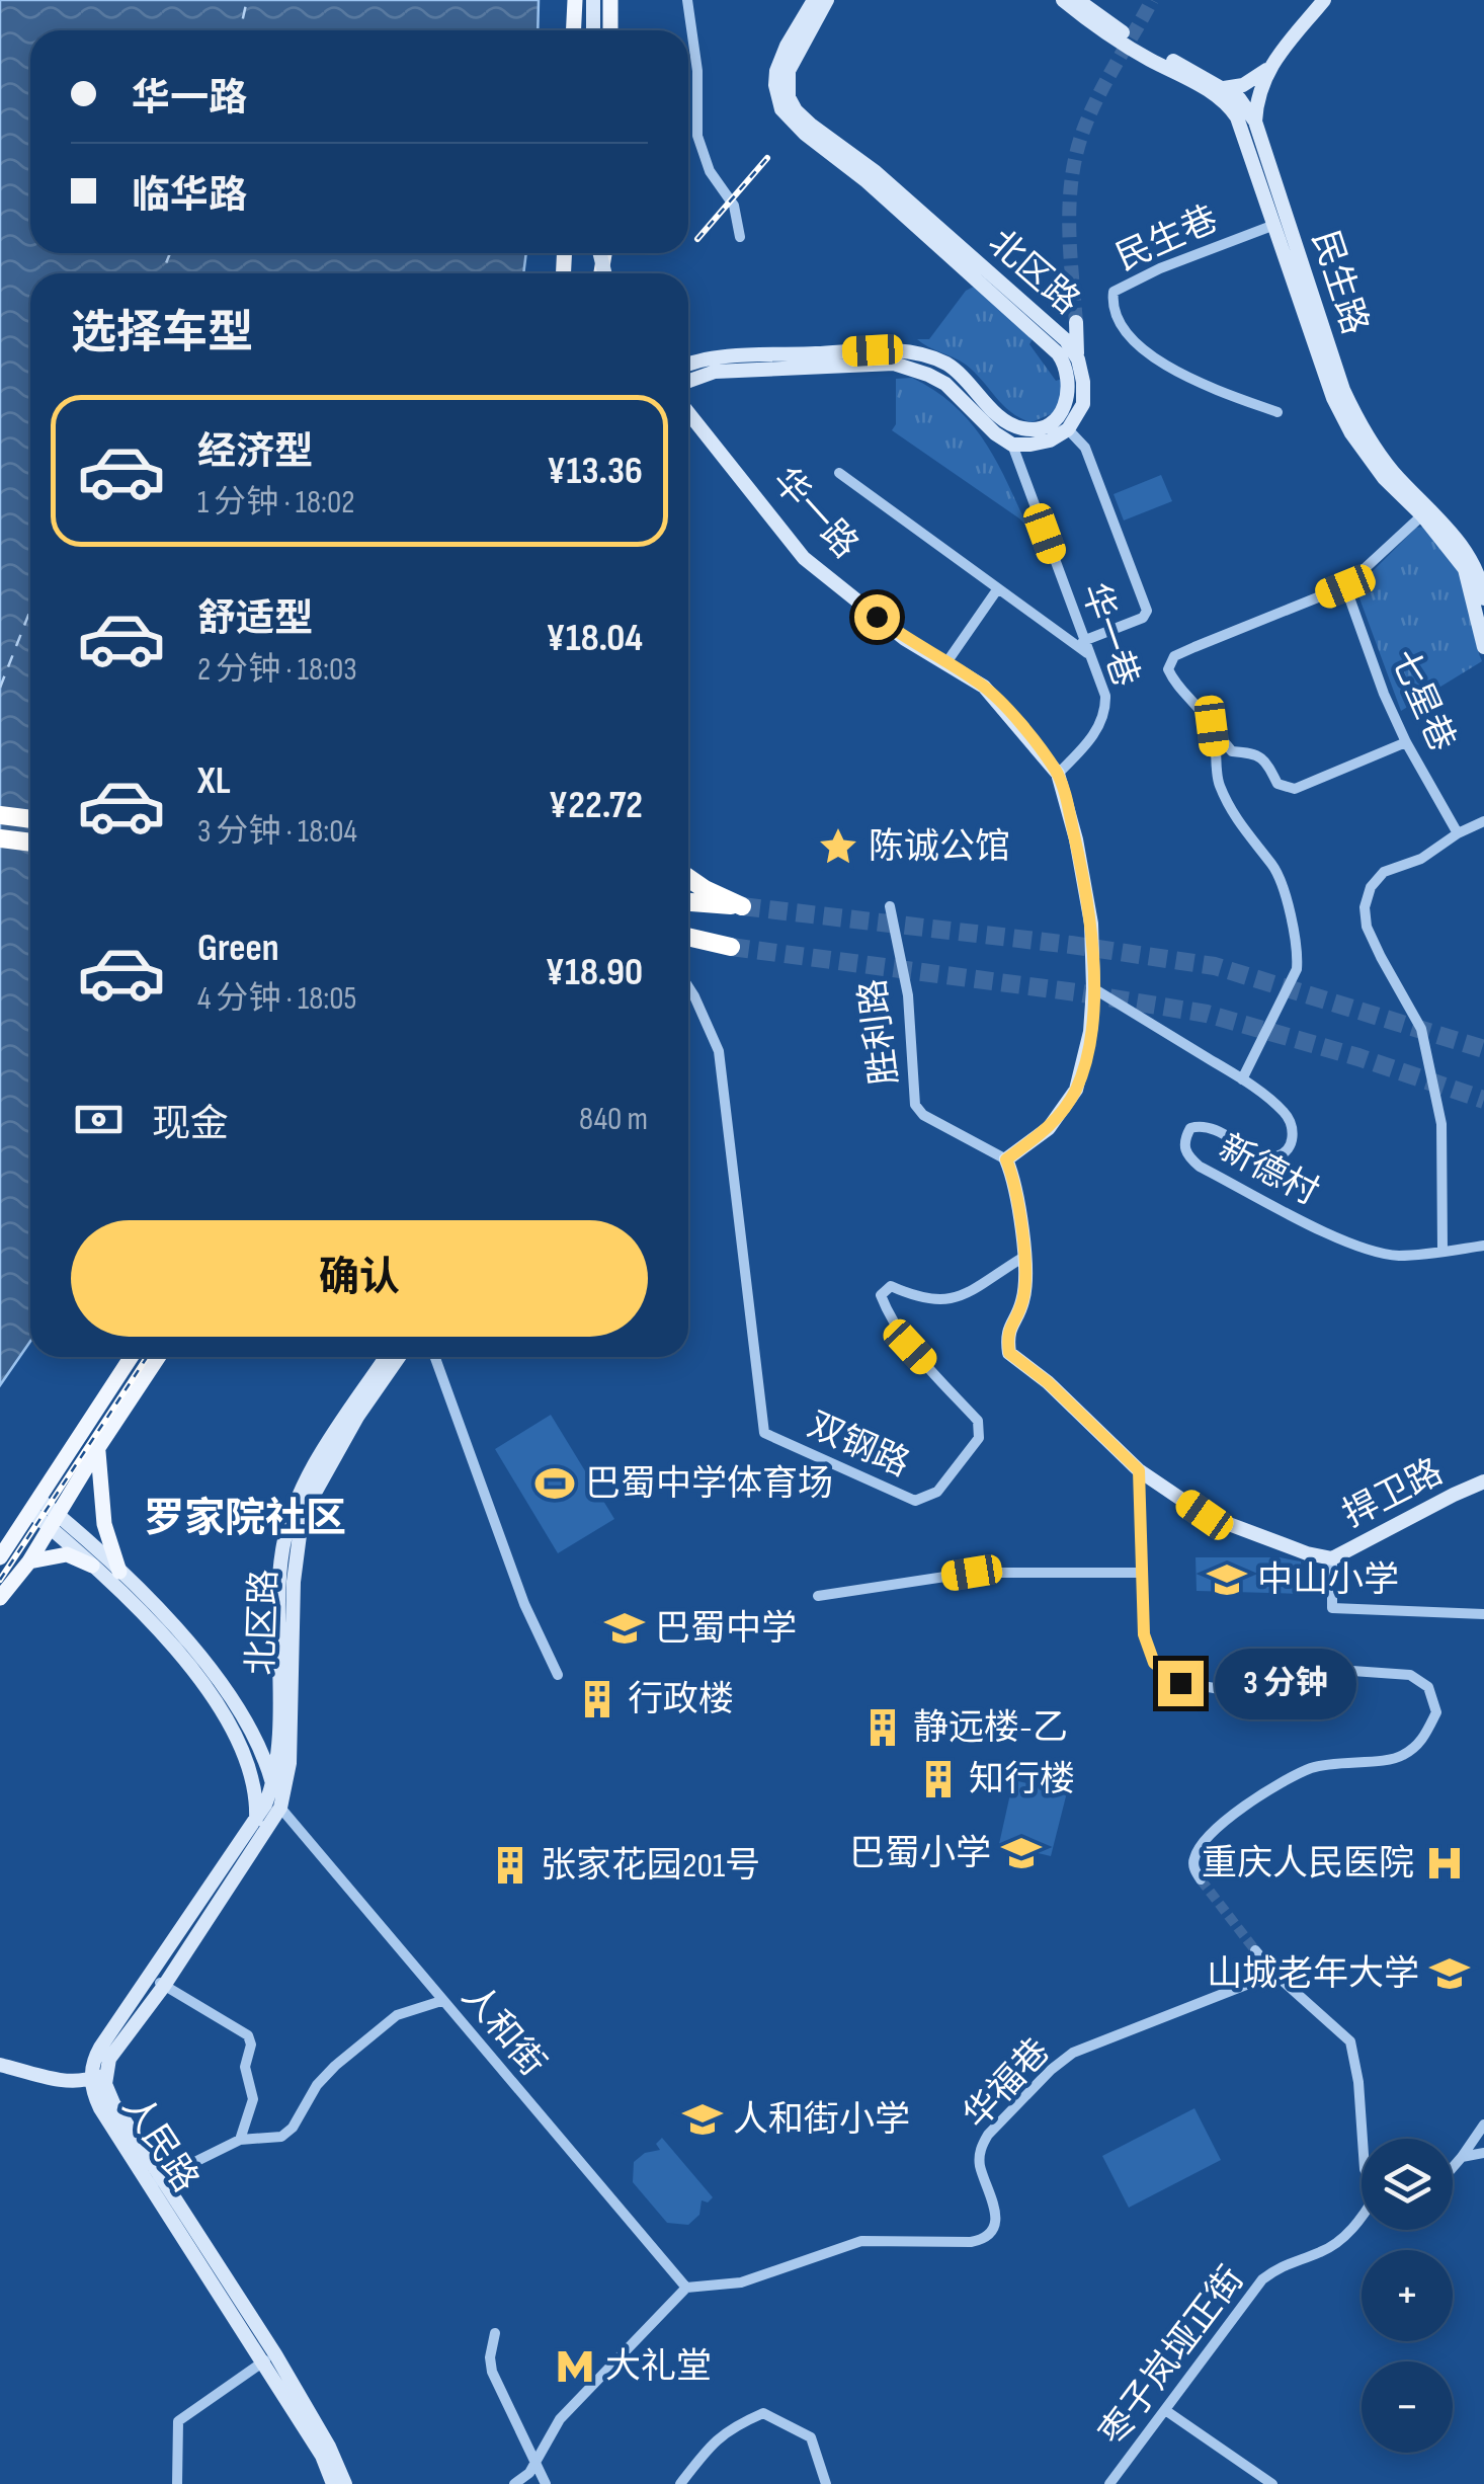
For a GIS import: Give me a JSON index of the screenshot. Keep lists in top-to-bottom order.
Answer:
{
  "streets": {
    "main road": [
      "北区路",
      "民生路",
      "华一路",
      "捍卫路",
      "人民路"
    ],
    "street": [
      "民生巷",
      "华一巷",
      "七星巷",
      "胜利路",
      "新德村",
      "双钢路",
      "人和街",
      "华福巷",
      "枣子岚垭正街"
    ]
  },
  "crossings": [
    ["民生巷", "民生路"],
    ["北区路", "人和街"],
    ["北区路", "人民路"],
    ["华一路", "华一巷"],
    ["华一路", "胜利路"],
    ["华一路", "新德村"],
    ["双钢路", "捍卫路"],
    ["人和街", "华福巷"],
    ["人和街", "人民路"]
  ],
  "districts": ["罗家院社区"],
  "places": {
    "place": ["陈诚公馆"],
    "sports": ["巴蜀中学体育场"],
    "school or university": [
      "中山小学",
      "巴蜀中学",
      "巴蜀小学",
      "山城老年大学",
      "人和街小学"
    ],
    "building": [
      "行政楼",
      "静远楼-乙",
      "知行楼",
      "张家花园201号"
    ],
    "hospital": ["重庆人民医院"],
    "metro station": ["大礼堂"]
  },
  "page": {
    "banner": ["华一路", "临华路"],
    "heading": "选择车型",
    "list": [
      {
        "name": "经济型",
        "note": "1 分钟 · 18:02",
        "value": "¥13.36"
      },
      {
        "name": "舒适型",
        "note": "2 分钟 · 18:03",
        "value": "¥18.04"
      },
      {
        "name": "XL",
        "note": "3 分钟 · 18:04",
        "value": "¥22.72"
      },
      {
        "name": "Green",
        "note": "4 分钟 · 18:05",
        "value": "¥18.90"
      }
    ],
    "pay": ["现金", "840 m"],
    "buttons": "确认",
    "bubble": "3 分钟",
    "map_buttons": ["+", "−"]
  }
}
